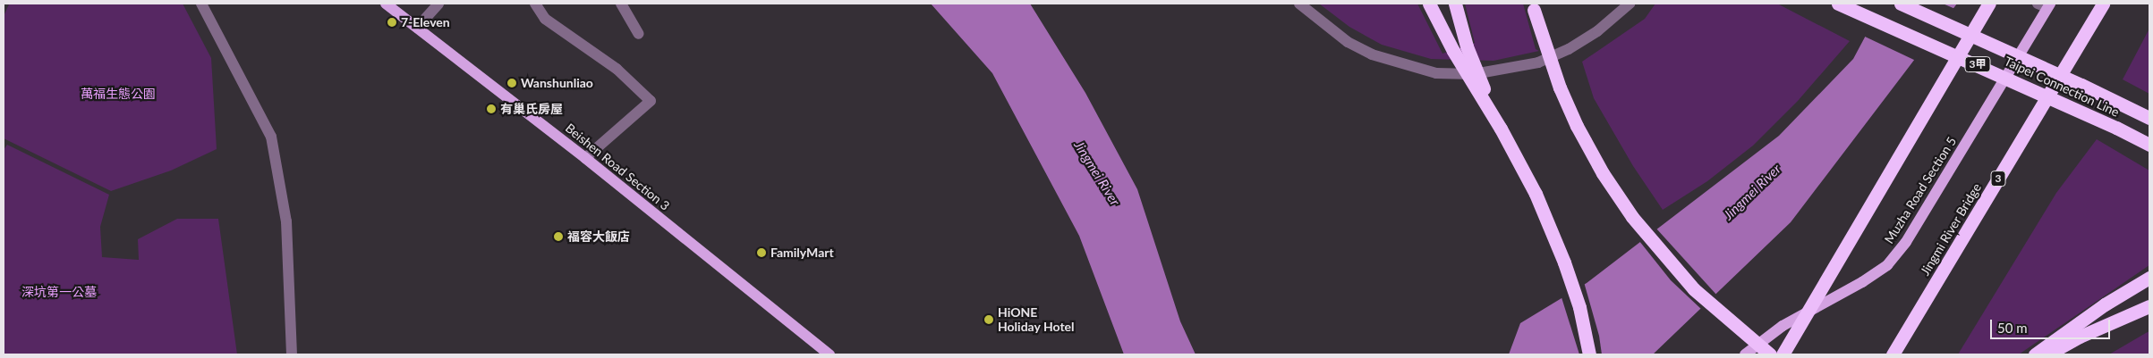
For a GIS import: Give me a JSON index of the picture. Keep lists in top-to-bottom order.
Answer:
{
  "streets": {
    "highway": [
      "3甲",
      "Taipei Connection Line",
      "3",
      "Jingmi River Bridge"
    ],
    "main road": ["Beishen Road Section 3", "Muzha Road Section 5"]
  },
  "water": ["Jingmei River"],
  "parks": ["萬福生態公園", "深坑第一公墓"],
  "places": [
    "7-Eleven",
    "Wanshunliao",
    "有巢氏房屋",
    "福容大飯店",
    "FamilyMart",
    "HiONE Holiday Hotel"
  ],
  "scale_bar": "50 m"
}
